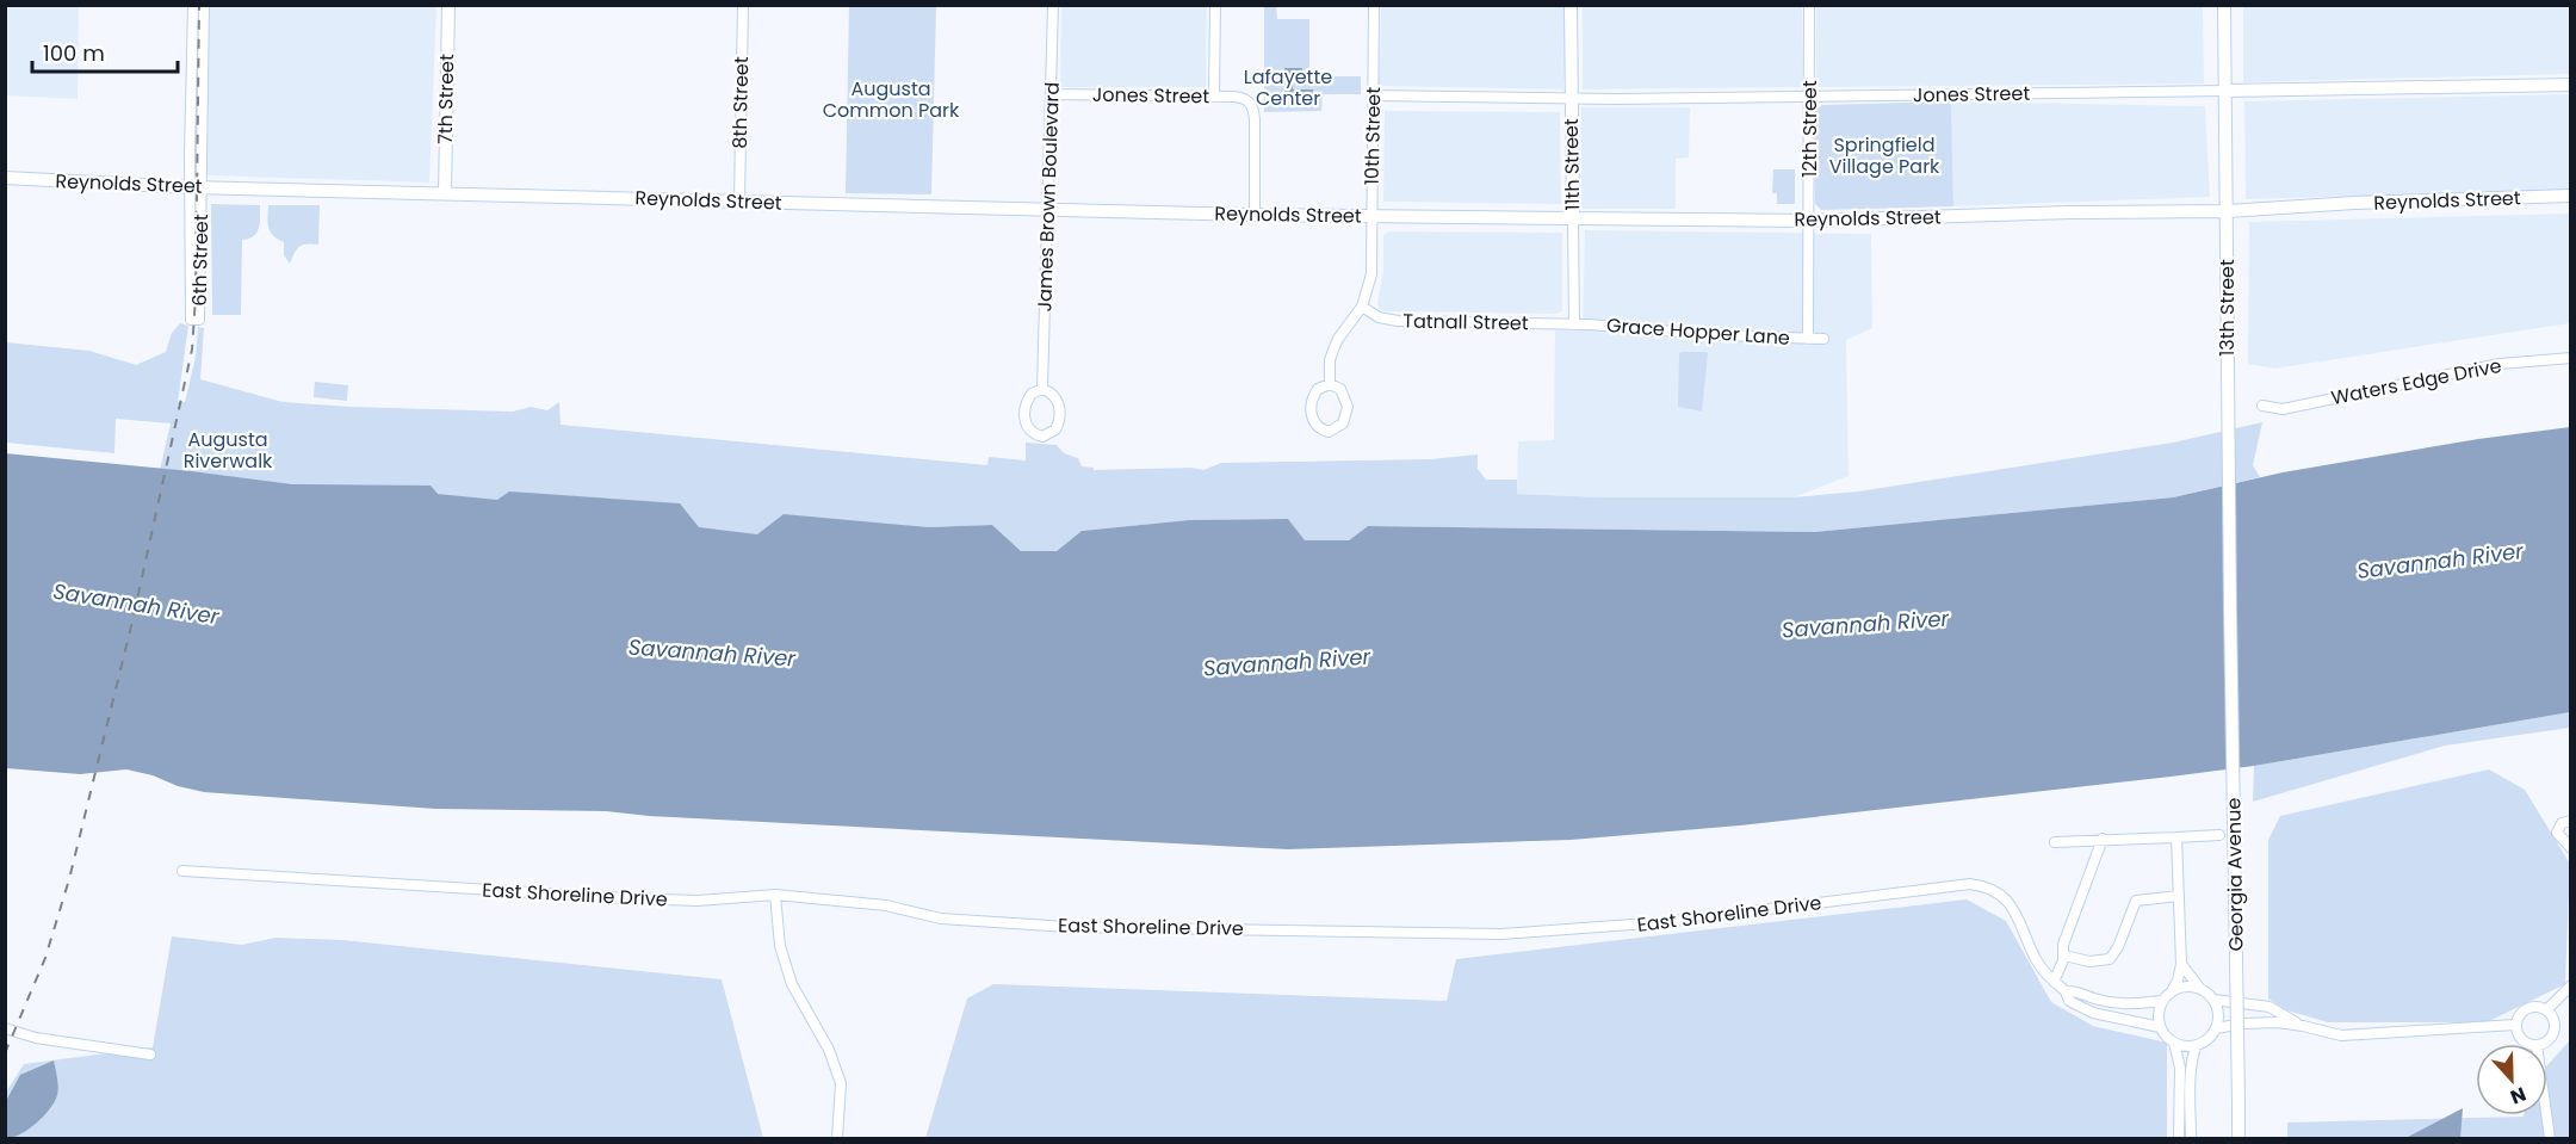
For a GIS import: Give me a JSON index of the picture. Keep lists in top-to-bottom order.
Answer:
{
  "streets": {
    "main road": [
      "Jones Street",
      "7th Street",
      "11th Street",
      "Reynolds Street",
      "13th Street",
      "Georgia Avenue"
    ],
    "street": [
      "8th Street",
      "12th Street",
      "10th Street",
      "James Brown Boulevard",
      "6th Street",
      "Tatnall Street",
      "Grace Hopper Lane",
      "Waters Edge Drive",
      "East Shoreline Drive"
    ]
  },
  "crossings": [
    ["Jones Street", "12th Street"],
    ["Jones Street", "10th Street"],
    ["Jones Street", "11th Street"],
    ["Jones Street", "Reynolds Street"],
    ["Jones Street", "James Brown Boulevard"],
    ["Jones Street", "13th Street"],
    ["7th Street", "Reynolds Street"],
    ["8th Street", "Reynolds Street"],
    ["12th Street", "Reynolds Street"],
    ["12th Street", "Grace Hopper Lane"],
    ["10th Street", "Reynolds Street"],
    ["10th Street", "Tatnall Street"],
    ["11th Street", "Reynolds Street"],
    ["11th Street", "Tatnall Street"],
    ["11th Street", "Grace Hopper Lane"],
    ["Reynolds Street", "James Brown Boulevard"],
    ["Reynolds Street", "6th Street"],
    ["Reynolds Street", "13th Street"],
    ["13th Street", "Georgia Avenue"],
    ["Tatnall Street", "Grace Hopper Lane"]
  ],
  "water": ["Savannah River"],
  "parks": [
    "Lafayette Center",
    "Augusta Common Park",
    "Springfield Village Park",
    "Augusta Riverwalk"
  ],
  "scale_bar": "100 m",
  "north": "bottom"
}
